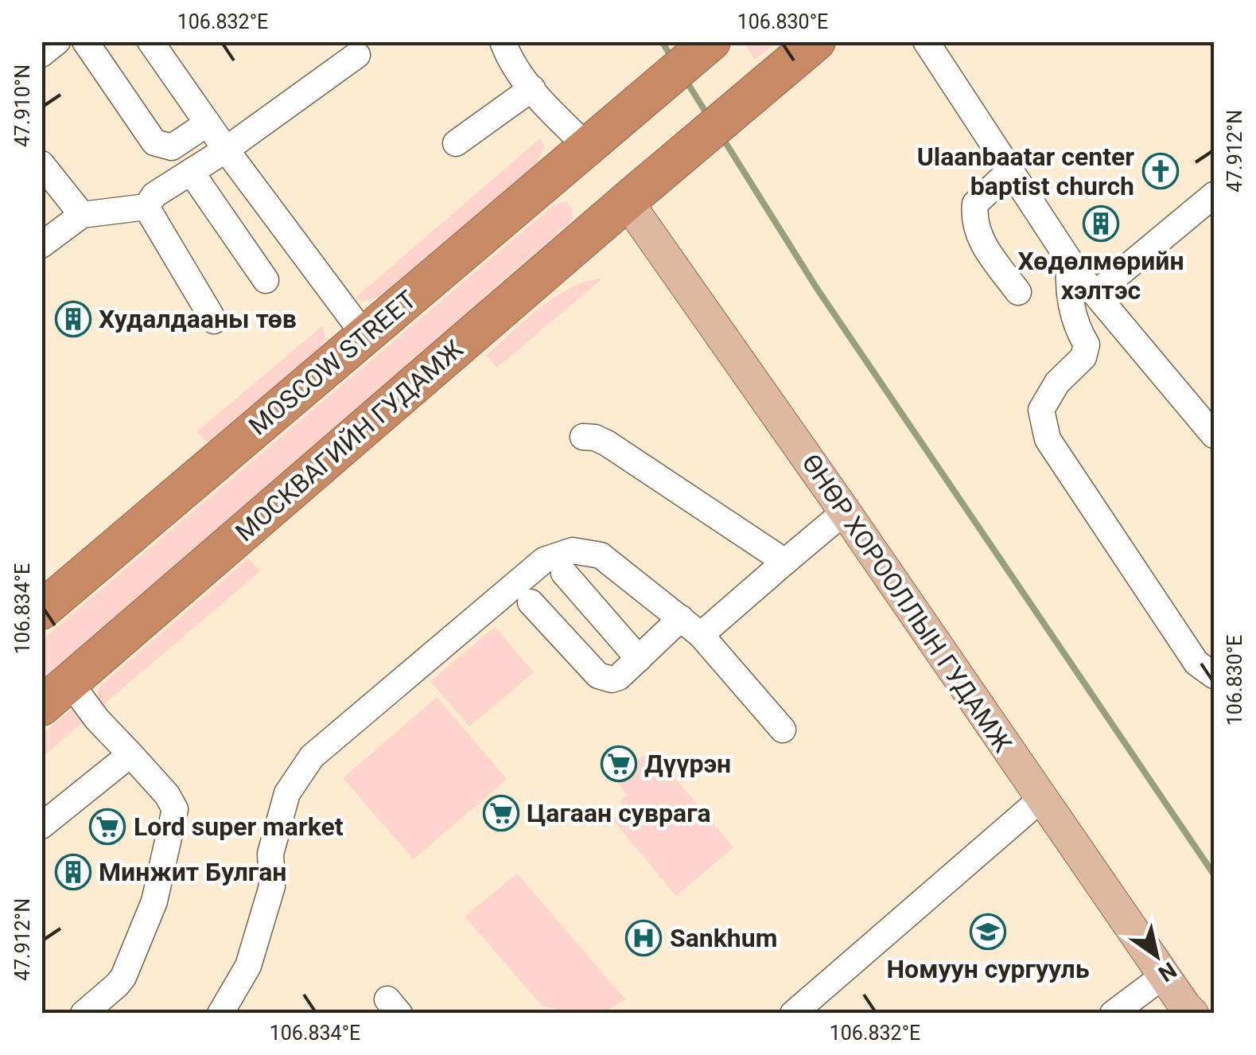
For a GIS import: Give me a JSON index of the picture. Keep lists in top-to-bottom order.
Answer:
{
  "streets": {
    "highway": ["MOSCOW STREET", "МОСКВАГИЙН ГУДАМЖ"],
    "main road": ["ӨНӨР ХОРООЛЛЫН ГУДАМЖ"]
  },
  "crossings": [
    ["МОСКВАГИЙН ГУДАМЖ", "ӨНӨР ХОРООЛЛЫН ГУДАМЖ"]
  ],
  "places": {
    "church": ["Ulaanbaatar center baptist church"],
    "building": ["Хөдөлмөрийн хэлтэс", "Худалдааны төв", "Минжит Булган"],
    "supermarket": ["Дүүрэн", "Цагаан суврага", "Lord super market"],
    "school or university": ["Номуун сургууль"],
    "hospital": ["Sankhum"]
  },
  "north": "bottom right",
  "coordinates": [
    "106.832°E",
    "106.830°E",
    "47.910°N",
    "47.912°N",
    "106.834°E"
  ]
}
